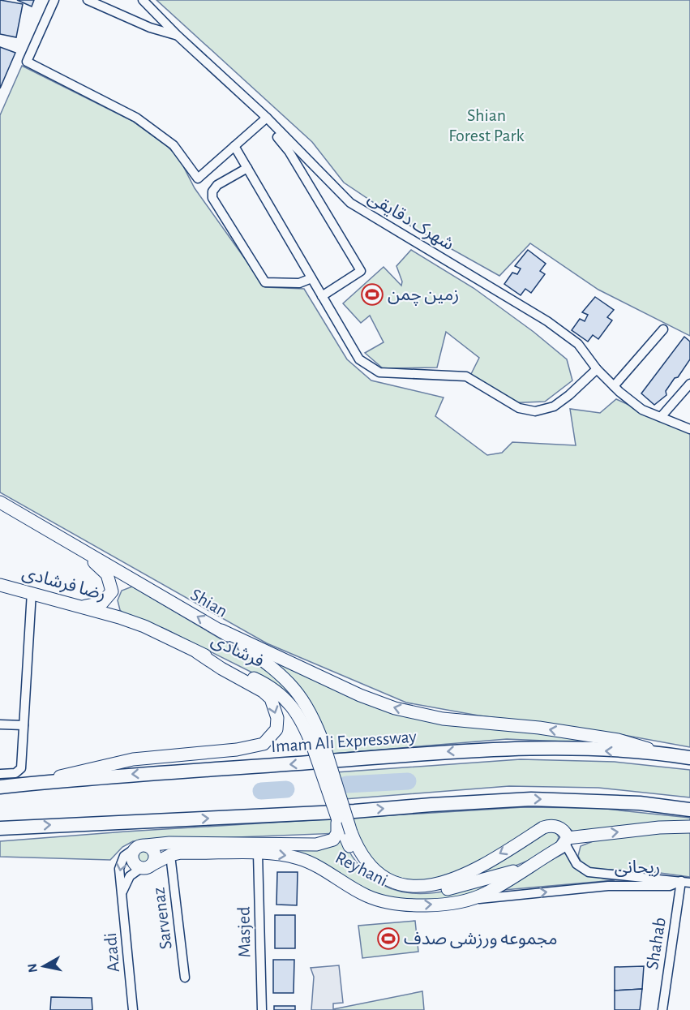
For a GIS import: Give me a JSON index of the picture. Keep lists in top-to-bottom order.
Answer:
{
  "streets": {
    "highway": ["Imam Ali Expressway"],
    "main road": [
      "رضا فرشادی",
      "Shian",
      "فرشادی",
      "ریحانی",
      "Reyhani"
    ],
    "street": [
      "شهرک دقایقی",
      "Sarvenaz",
      "Masjed",
      "Shahab",
      "Azadi"
    ]
  },
  "crossings": [
    ["رضا فرشادی", "فرشادی"],
    ["Shian", "فرشادی"],
    ["Shian", "ریحانی"],
    ["فرشادی", "ریحانی"],
    ["ریحانی", "Reyhani"],
    ["ریحانی", "Shahab"],
    ["Reyhani", "Sarvenaz"],
    ["Reyhani", "Masjed"]
  ],
  "one_way": ["Reyhani"],
  "parks": ["Shian Forest Park"],
  "places": {
    "sports": ["زمین چمن", "مجموعه ورزشی صدف"]
  },
  "north": "left"
}
